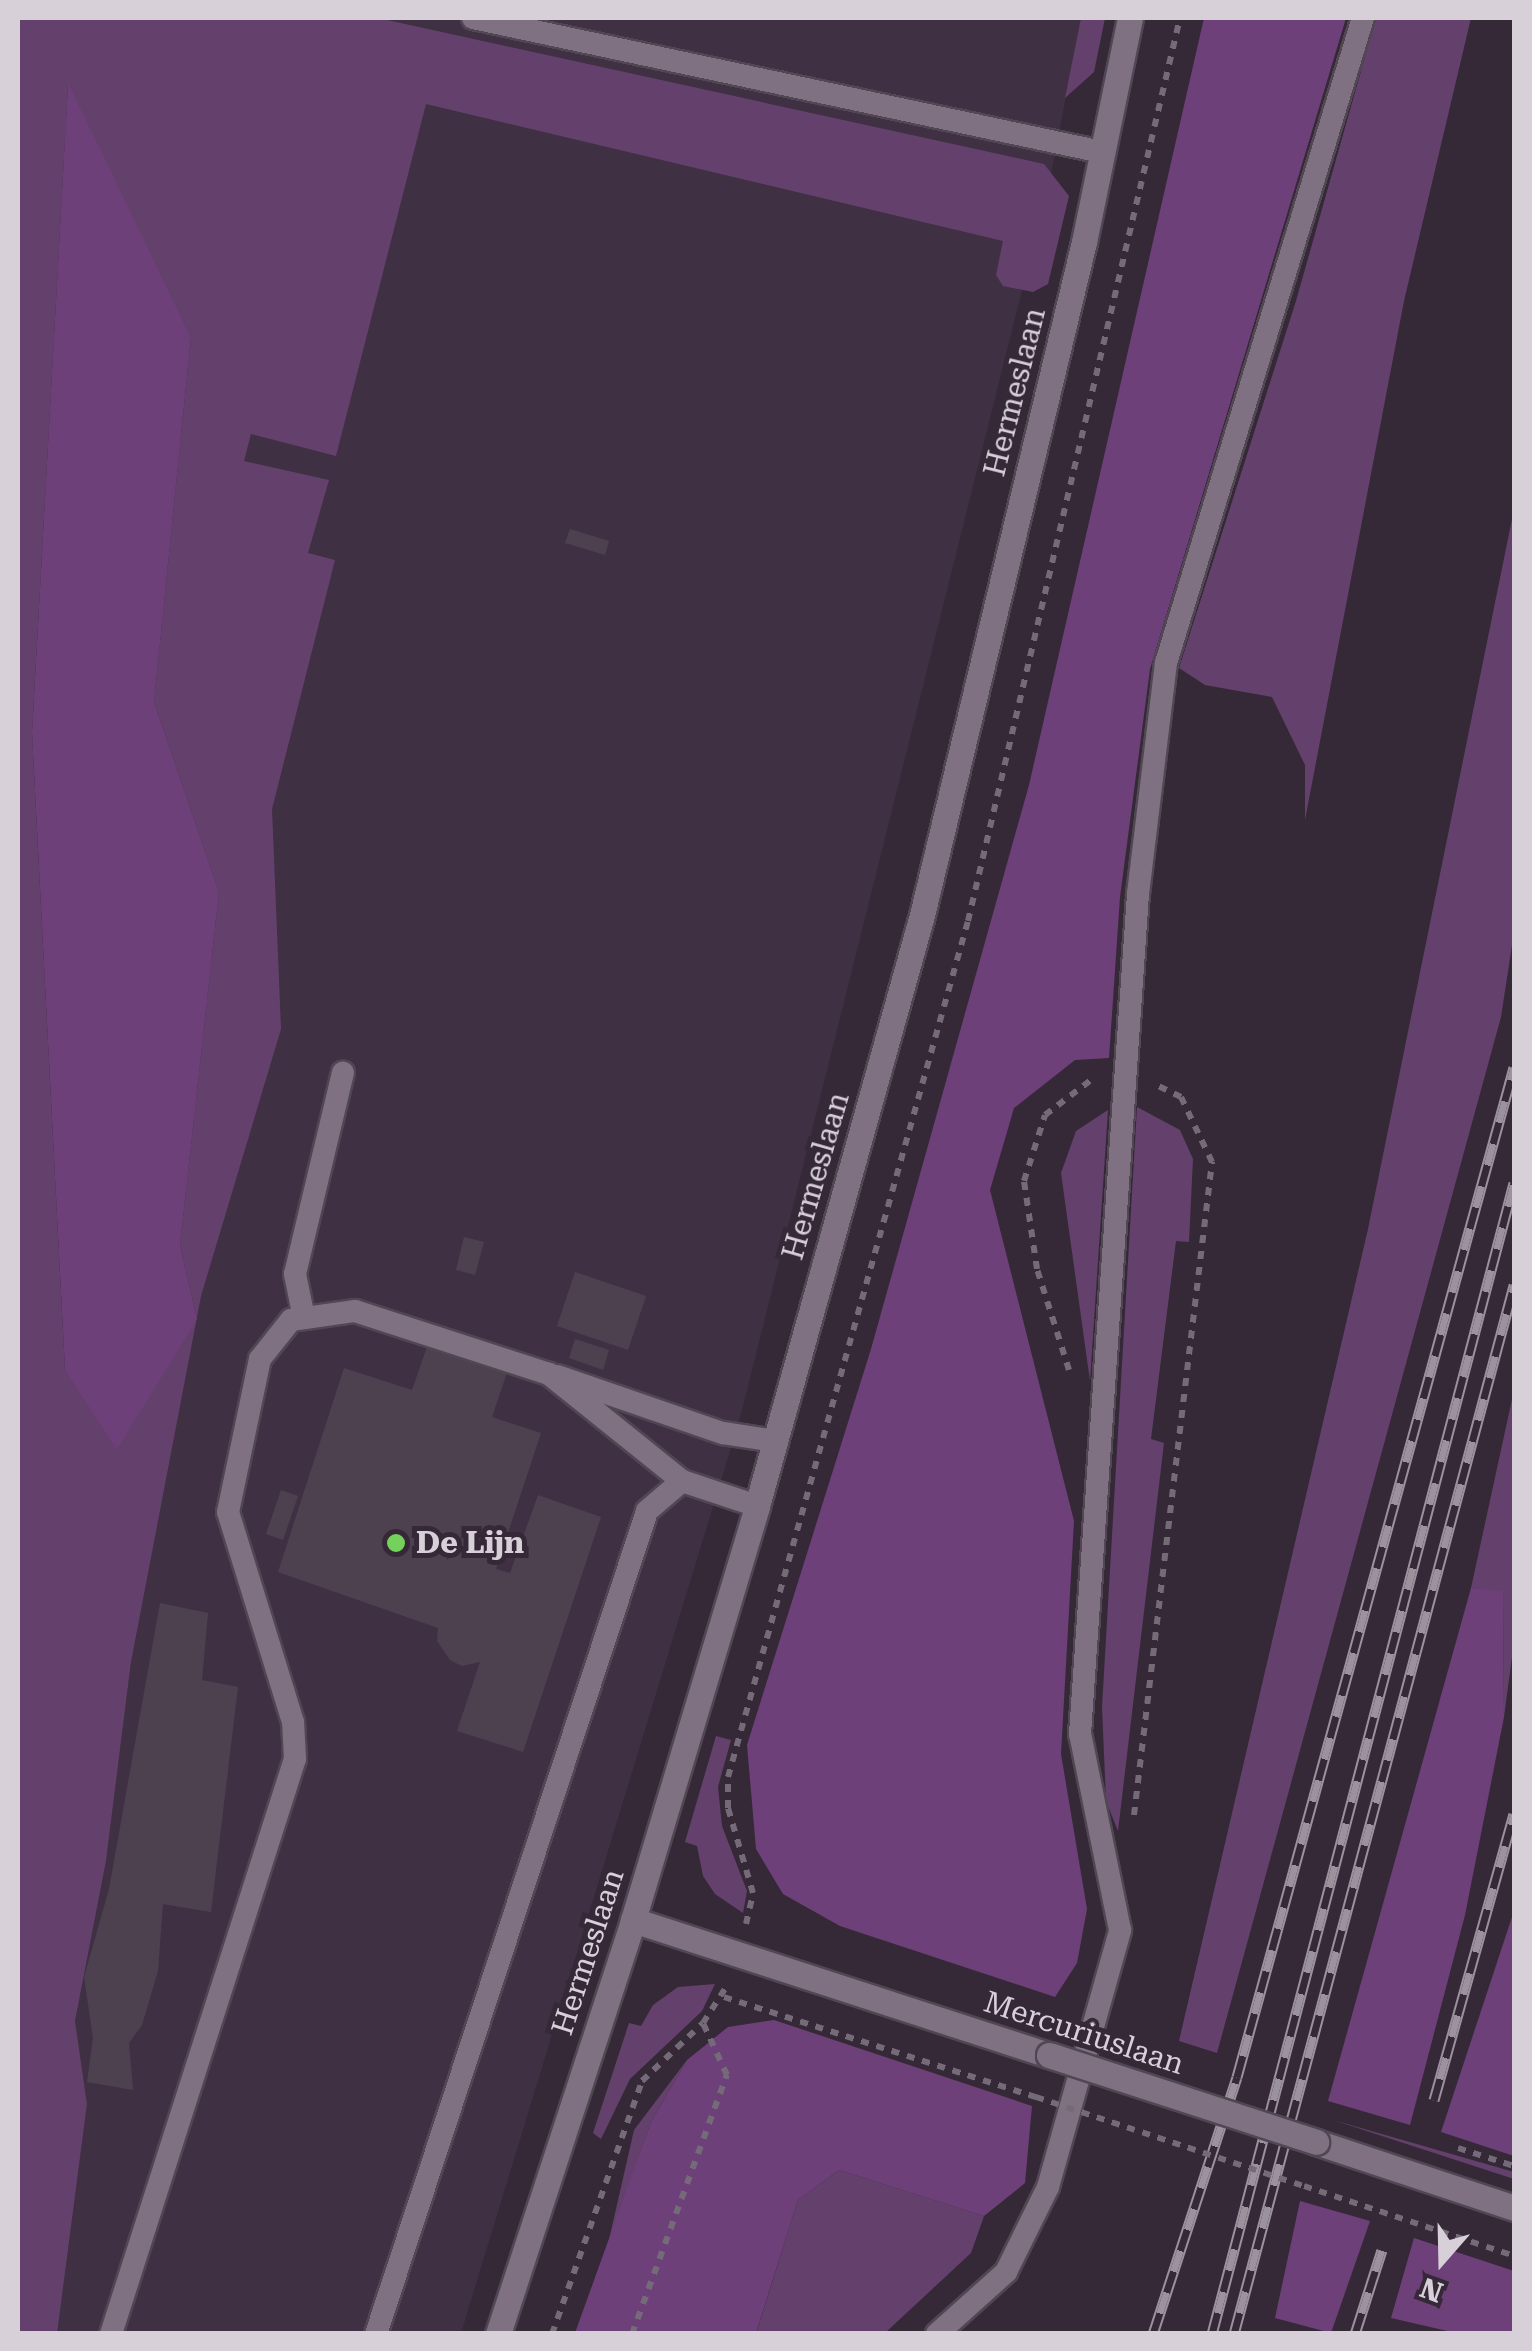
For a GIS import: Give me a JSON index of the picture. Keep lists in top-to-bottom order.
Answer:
{
  "streets": {
    "street": ["Hermeslaan", "Mercuriuslaan"]
  },
  "crossings": [
    ["Hermeslaan", "Mercuriuslaan"]
  ],
  "places": ["De Lijn"],
  "north": "bottom"
}
